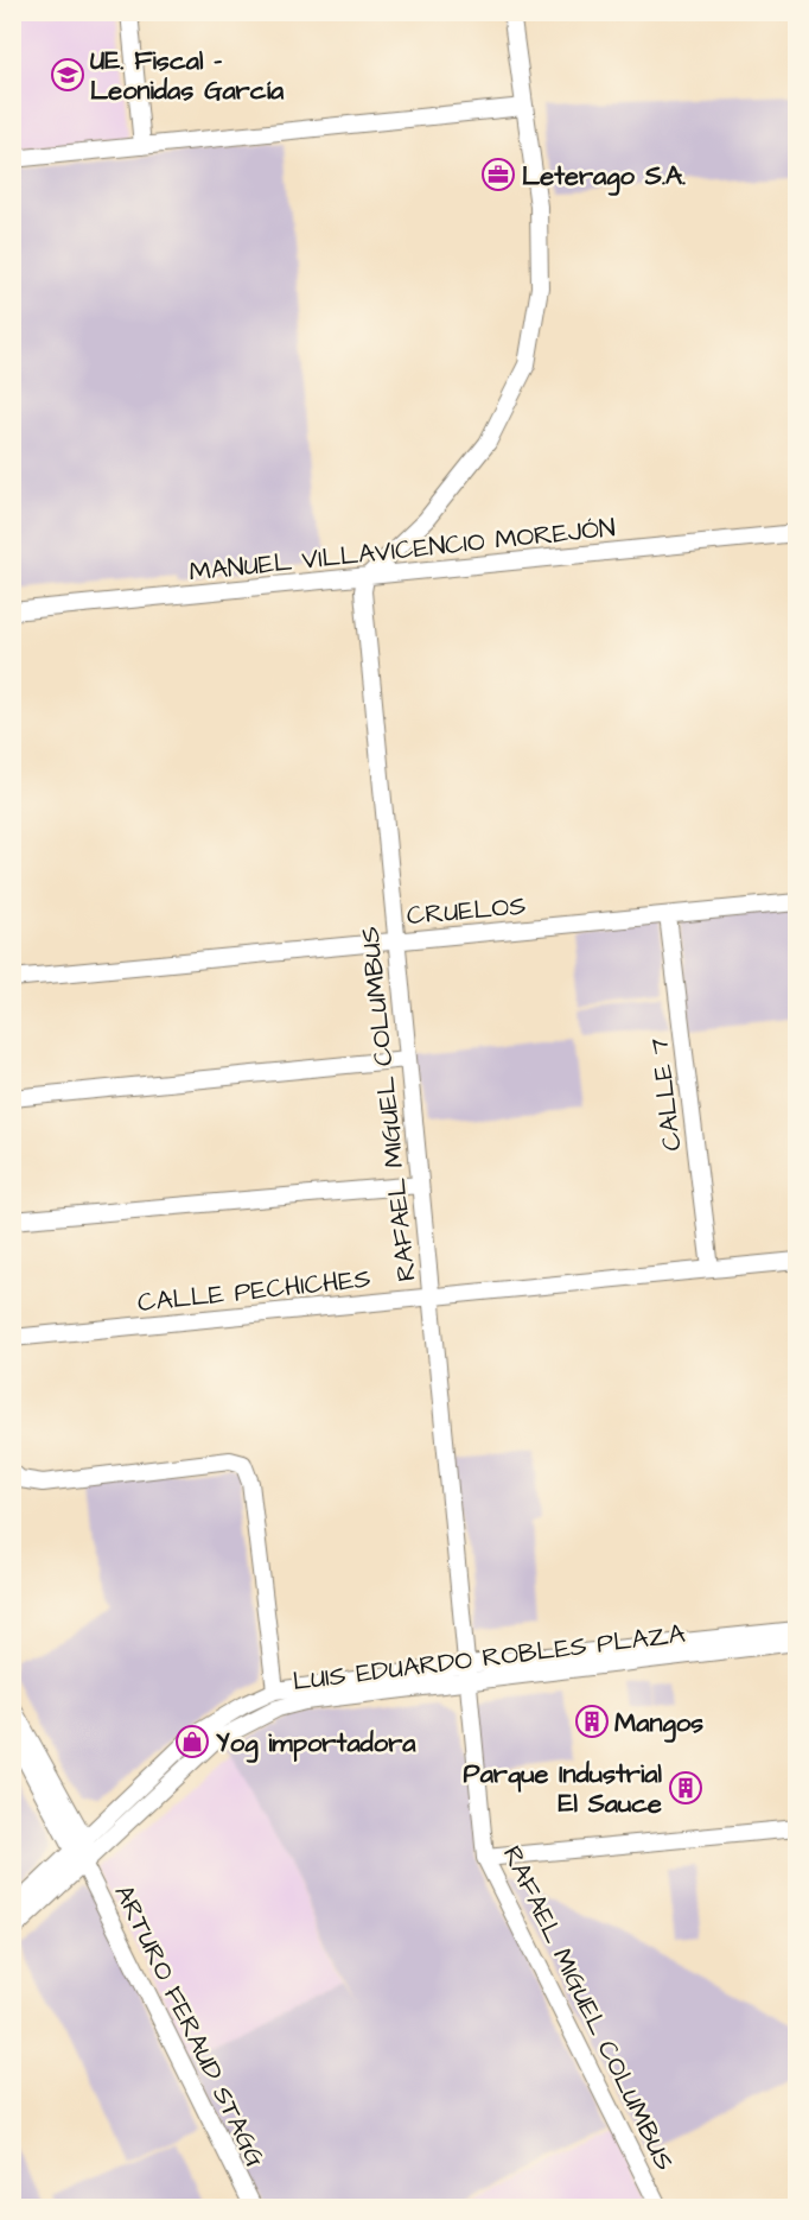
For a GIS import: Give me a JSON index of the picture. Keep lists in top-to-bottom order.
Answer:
{
  "streets": {
    "street": [
      "MANUEL VILLAVICENCIO MOREJÓN",
      "CRUELOS",
      "CALLE 7",
      "RAFAEL MIGUEL COLUMBUS",
      "CALLE PECHICHES",
      "LUIS EDUARDO ROBLES PLAZA",
      "ARTURO FERAUD STAGG"
    ]
  },
  "crossings": [
    ["MANUEL VILLAVICENCIO MOREJÓN", "RAFAEL MIGUEL COLUMBUS"],
    ["CRUELOS", "CALLE 7"],
    ["CRUELOS", "RAFAEL MIGUEL COLUMBUS"],
    ["CALLE 7", "CALLE PECHICHES"],
    ["RAFAEL MIGUEL COLUMBUS", "CALLE PECHICHES"],
    ["RAFAEL MIGUEL COLUMBUS", "LUIS EDUARDO ROBLES PLAZA"],
    ["LUIS EDUARDO ROBLES PLAZA", "ARTURO FERAUD STAGG"]
  ],
  "places": {
    "school or university": ["UE. Fiscal - Leonidas García"],
    "office": ["Leterago S.A."],
    "building": ["Mangos", "Parque Industrial El Sauce"],
    "shop": ["Yog importadora"]
  }
}
